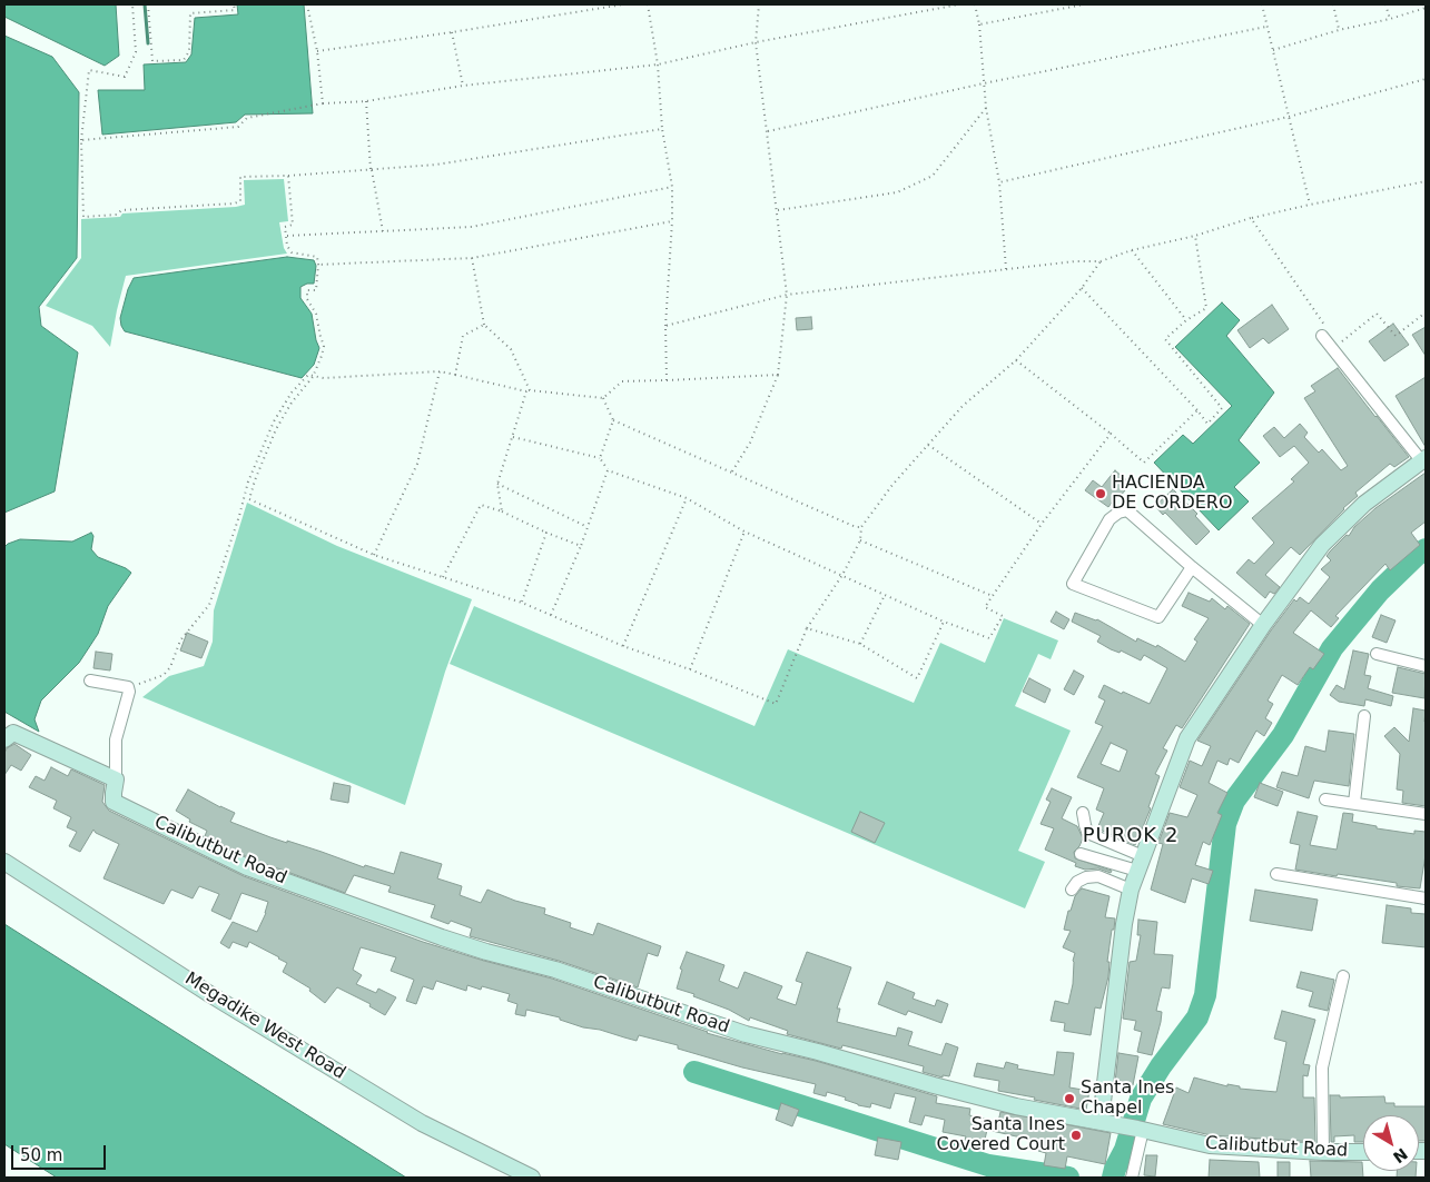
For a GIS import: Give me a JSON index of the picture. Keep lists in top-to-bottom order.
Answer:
{
  "streets": {
    "street": ["Calibutbut Road", "Megadike West Road"]
  },
  "districts": ["PUROK 2"],
  "places": ["HACIENDA DE CORDERO", "Santa Ines Chapel", "Santa Ines Covered Court"],
  "scale_bar": "50 m",
  "north": "bottom right"
}
